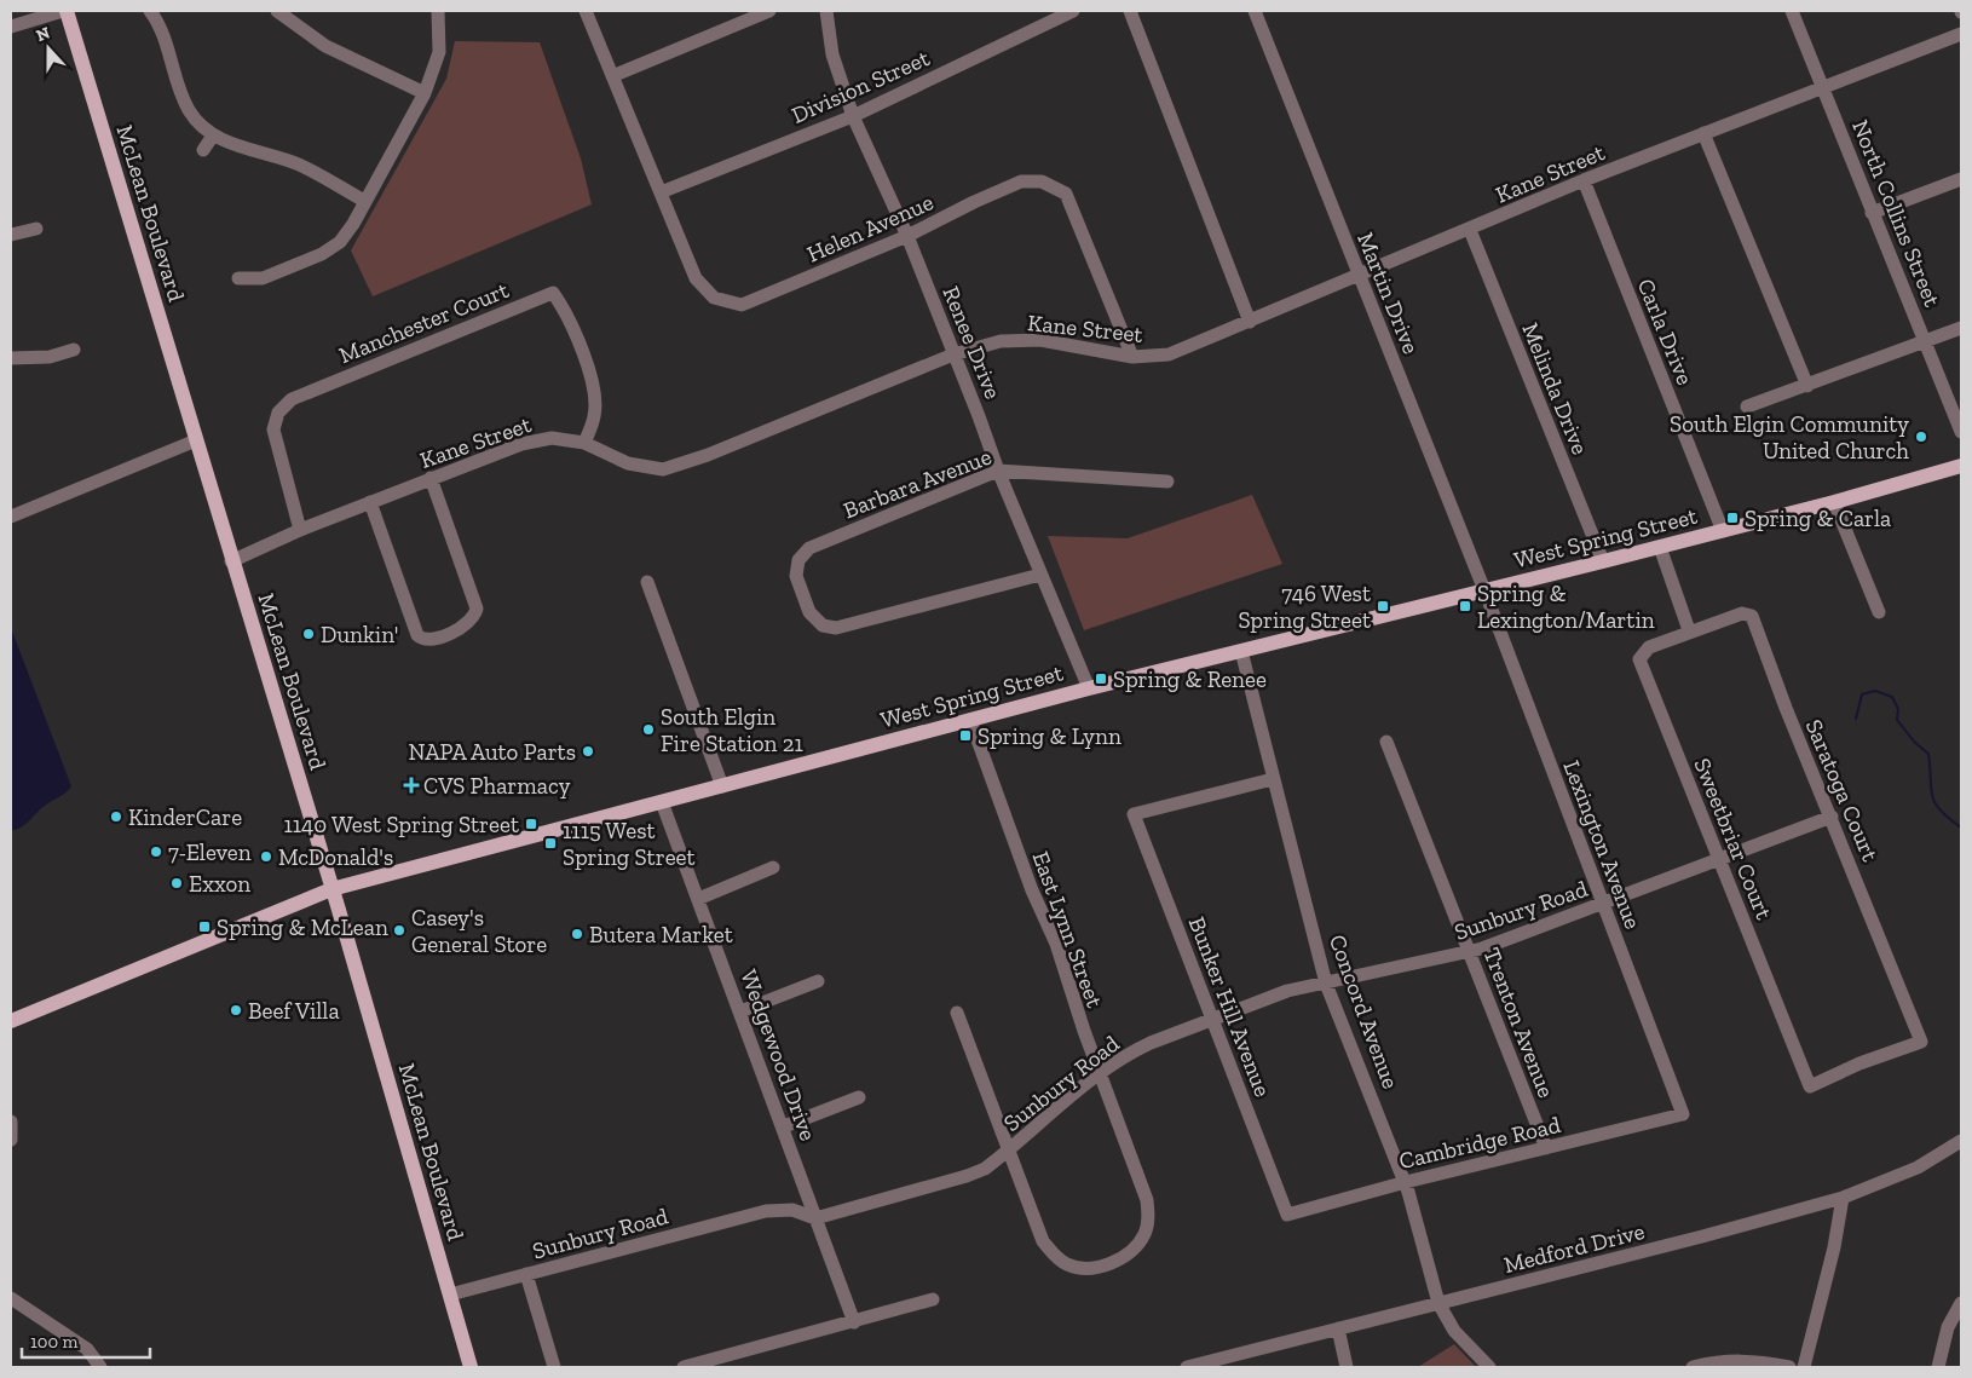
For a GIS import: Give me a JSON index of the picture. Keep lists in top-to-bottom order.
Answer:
{
  "streets": {
    "main road": ["McLean Boulevard", "West Spring Street"],
    "street": [
      "Division Street",
      "Kane Street",
      "North Collins Street",
      "Helen Avenue",
      "Martin Drive",
      "Manchester Court",
      "Carla Drive",
      "Renee Drive",
      "Melinda Drive",
      "Barbara Avenue",
      "Saratoga Court",
      "Sweetbriar Court",
      "Lexington Avenue",
      "Sunbury Road",
      "East Lynn Street",
      "Bunker Hill Avenue",
      "Concord Avenue",
      "Trenton Avenue",
      "Wedgewood Drive",
      "Cambridge Road",
      "Medford Drive"
    ]
  },
  "crossings": [
    ["Division Street", "Helen Avenue"],
    ["Division Street", "Renee Drive"],
    ["Kane Street", "McLean Boulevard"],
    ["Kane Street", "North Collins Street"],
    ["Kane Street", "Helen Avenue"],
    ["Kane Street", "Martin Drive"],
    ["Kane Street", "Manchester Court"],
    ["Kane Street", "Carla Drive"],
    ["Kane Street", "Renee Drive"],
    ["Kane Street", "Melinda Drive"],
    ["McLean Boulevard", "West Spring Street"],
    ["McLean Boulevard", "Sunbury Road"],
    ["Helen Avenue", "Renee Drive"],
    ["Martin Drive", "West Spring Street"],
    ["Martin Drive", "Lexington Avenue"],
    ["Carla Drive", "West Spring Street"],
    ["Renee Drive", "Barbara Avenue"],
    ["Renee Drive", "West Spring Street"],
    ["Melinda Drive", "West Spring Street"],
    ["West Spring Street", "Lexington Avenue"],
    ["West Spring Street", "East Lynn Street"],
    ["West Spring Street", "Concord Avenue"],
    ["West Spring Street", "Wedgewood Drive"],
    ["Saratoga Court", "Sweetbriar Court"],
    ["Saratoga Court", "Sunbury Road"],
    ["Sweetbriar Court", "Sunbury Road"],
    ["Lexington Avenue", "Sunbury Road"],
    ["Lexington Avenue", "Cambridge Road"],
    ["Sunbury Road", "East Lynn Street"],
    ["Sunbury Road", "Bunker Hill Avenue"],
    ["Sunbury Road", "Concord Avenue"],
    ["Sunbury Road", "Trenton Avenue"],
    ["Sunbury Road", "Wedgewood Drive"],
    ["Bunker Hill Avenue", "Concord Avenue"],
    ["Bunker Hill Avenue", "Cambridge Road"],
    ["Concord Avenue", "Cambridge Road"],
    ["Concord Avenue", "Medford Drive"],
    ["Trenton Avenue", "Cambridge Road"]
  ],
  "places": {
    "other": [
      "South Elgin Community United Church",
      "Dunkin'",
      "South Elgin Fire Station 21",
      "NAPA Auto Parts",
      "KinderCare",
      "7-Eleven",
      "McDonald's",
      "Exxon",
      "Casey's General Store",
      "Butera Market",
      "Beef Villa"
    ],
    "transit": [
      "Spring & Carla",
      "746 West Spring Street",
      "Spring & Lexington/Martin",
      "Spring & Renee",
      "Spring & Lynn",
      "1140 West Spring Street",
      "1115 West Spring Street",
      "Spring & McLean"
    ],
    "health": ["CVS Pharmacy"]
  },
  "scale_bar": "100 m",
  "north": "top"
}
